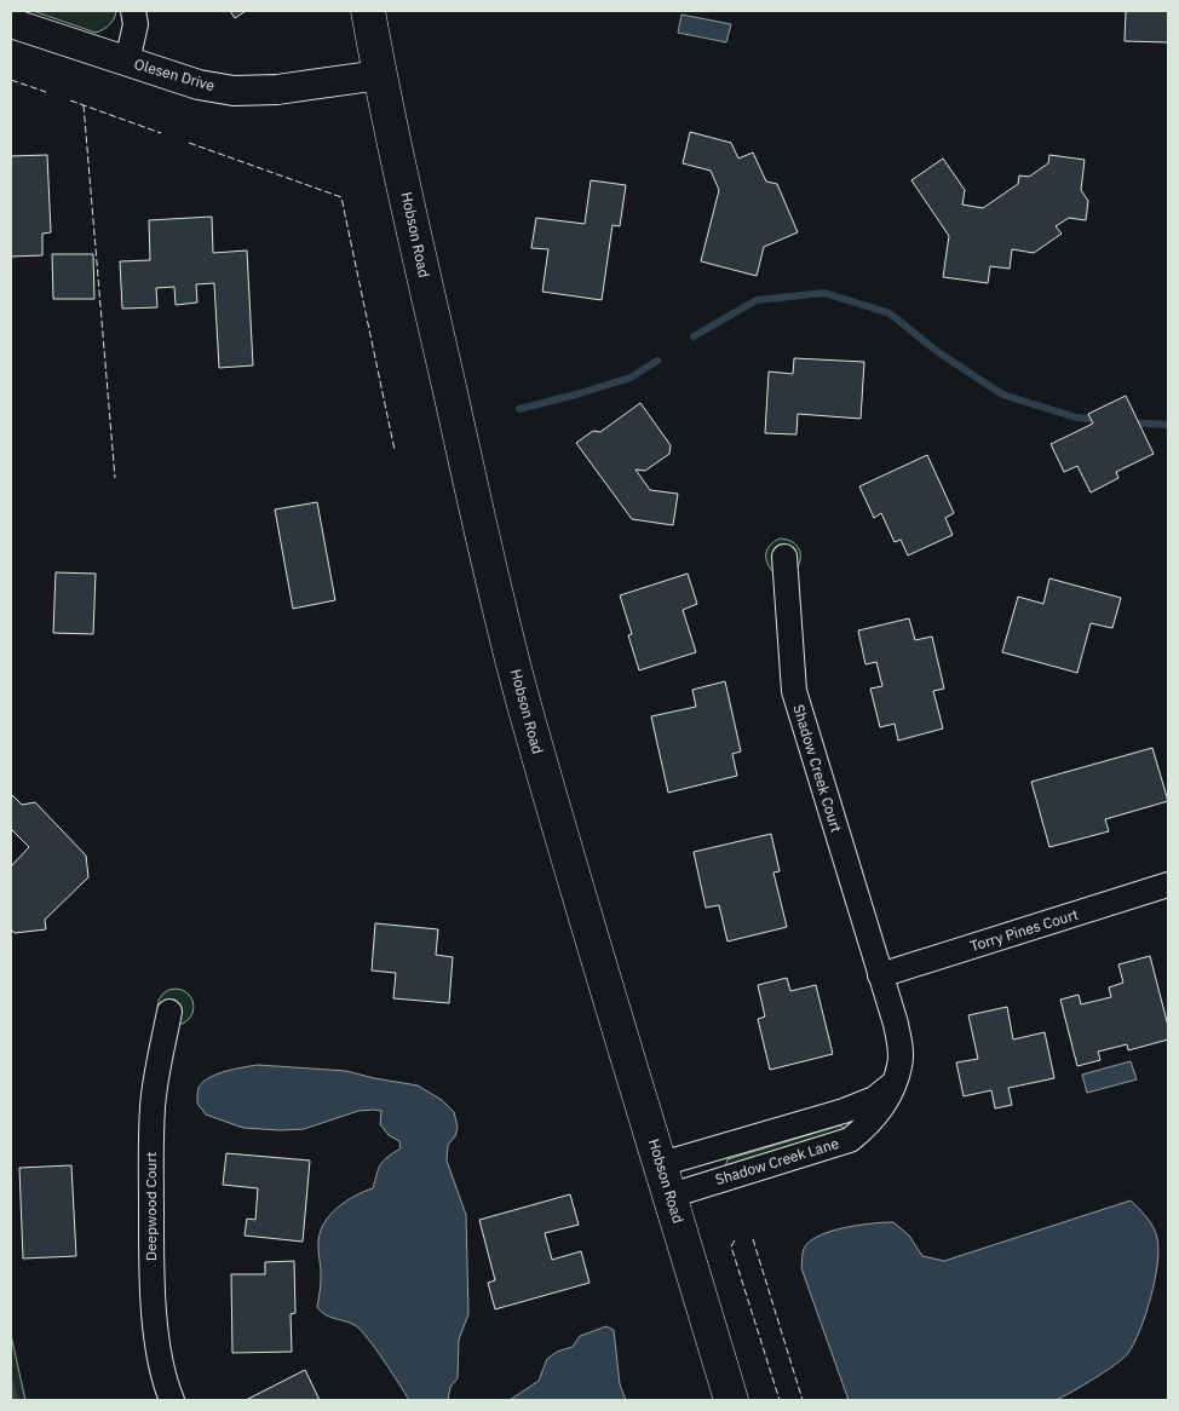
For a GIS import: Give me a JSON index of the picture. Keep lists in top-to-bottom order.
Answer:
{
  "streets": {
    "main road": ["Hobson Road"],
    "street": [
      "Olesen Drive",
      "Shadow Creek Court",
      "Torry Pines Court",
      "Shadow Creek Lane",
      "Deepwood Court"
    ]
  },
  "crossings": [
    ["Olesen Drive", "Hobson Road"],
    ["Hobson Road", "Shadow Creek Lane"],
    ["Shadow Creek Court", "Torry Pines Court"],
    ["Shadow Creek Court", "Shadow Creek Lane"],
    ["Torry Pines Court", "Shadow Creek Lane"]
  ]
}
